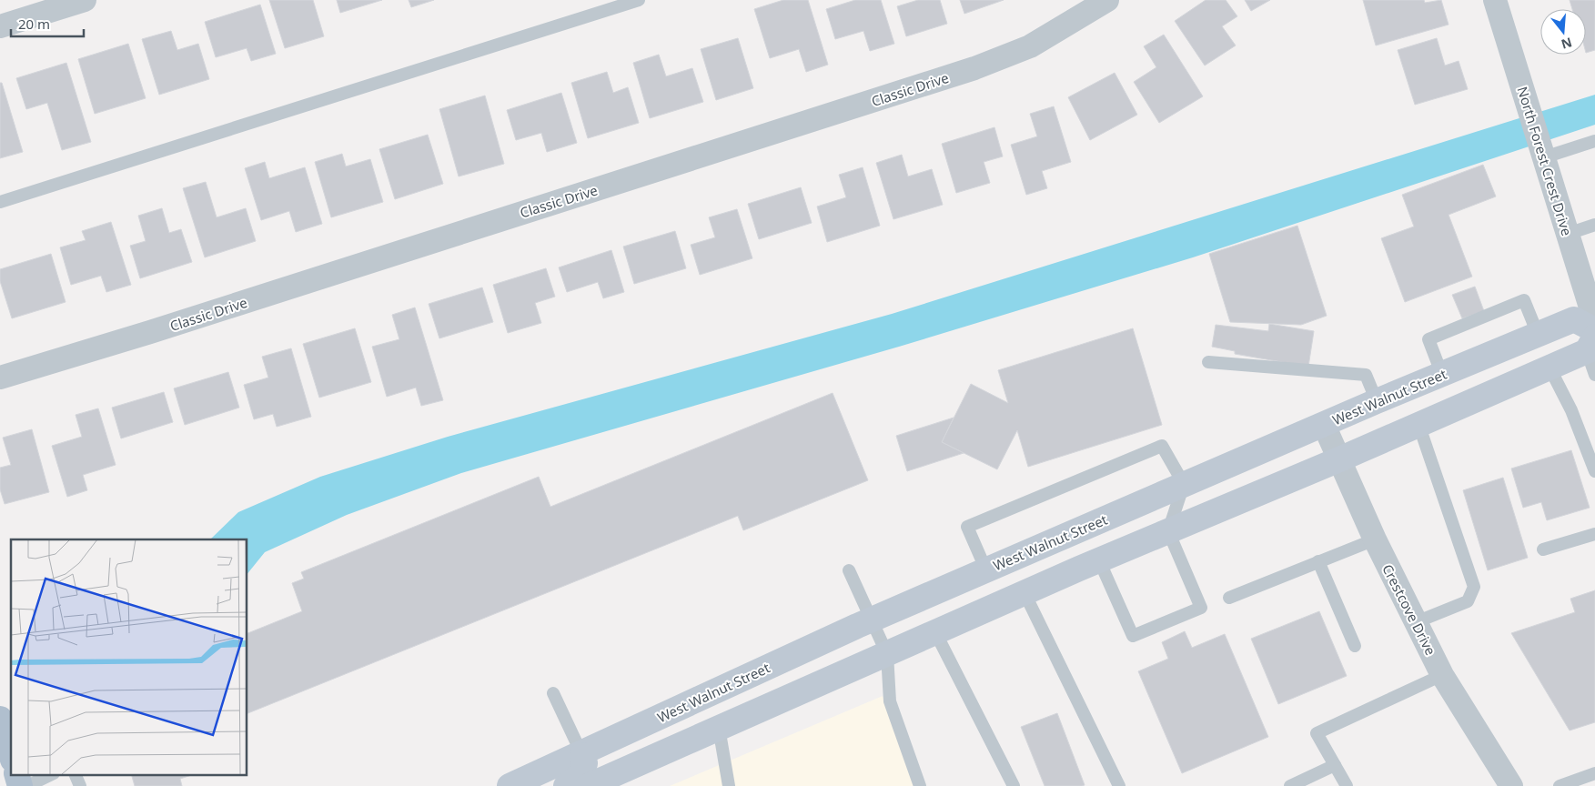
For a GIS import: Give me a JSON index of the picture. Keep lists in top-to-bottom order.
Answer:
{
  "streets": {
    "main road": ["West Walnut Street"],
    "street": ["Classic Drive", "North Forest Crest Drive", "Crestcove Drive"]
  },
  "crossings": [
    ["West Walnut Street", "Crestcove Drive"]
  ],
  "scale_bar": "20 m",
  "north": "bottom"
}
